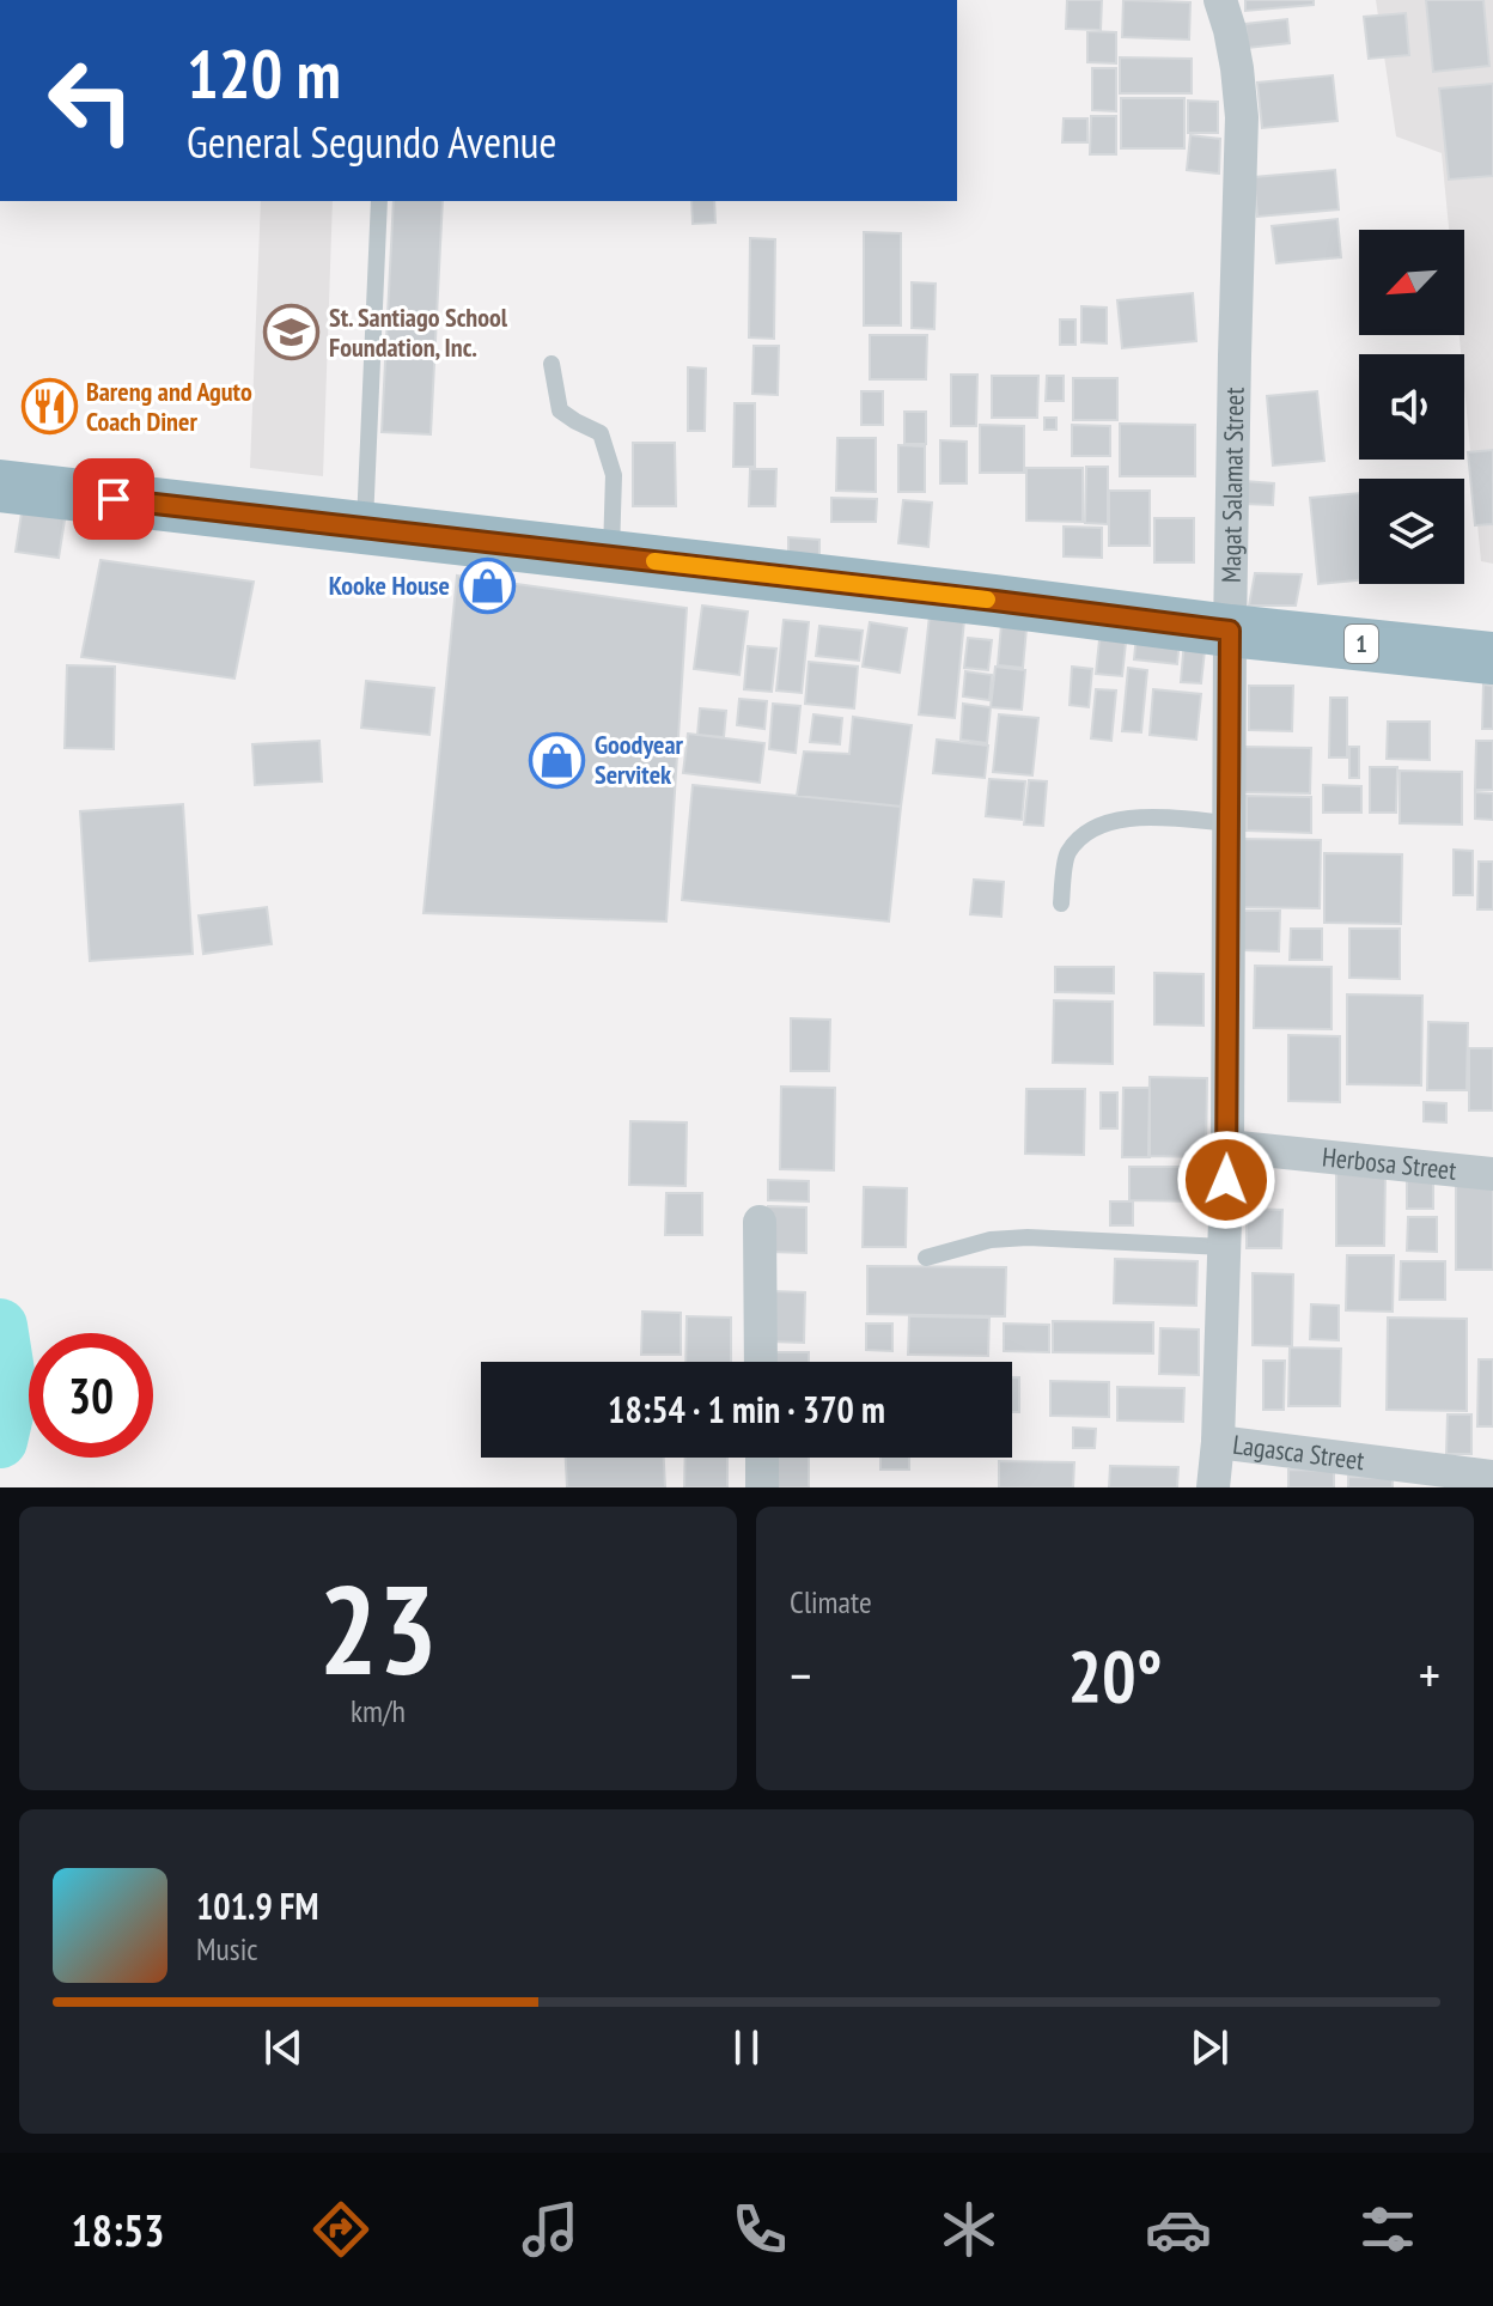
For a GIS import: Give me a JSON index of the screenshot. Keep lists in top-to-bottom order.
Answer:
{
  "streets": {
    "highway": ["1"],
    "street": ["Magat Salamat Street", "Herbosa Street", "Lagasca Street"]
  },
  "crossings": [
    ["Magat Salamat Street", "1"],
    ["Magat Salamat Street", "Herbosa Street"],
    ["Magat Salamat Street", "Lagasca Street"]
  ],
  "places": {
    "school or university": ["St. Santiago School Foundation, Inc."],
    "restaurant": ["Bareng and Aguto Coach Diner"],
    "shop": ["Kooke House", "Goodyear Servitek"]
  },
  "north": "bottom left",
  "page": {
    "turn": ["120 m", "General Segundo Avenue"],
    "limit": "30",
    "trip": "18:54 · 1 min · 370 m",
    "tile": [
      ["23", "km/h"],
      "Climate"
    ],
    "heat": ["−", "20°", "+"],
    "song": ["101.9 FM", "Music"],
    "tabs": "18:53"
  }
}
